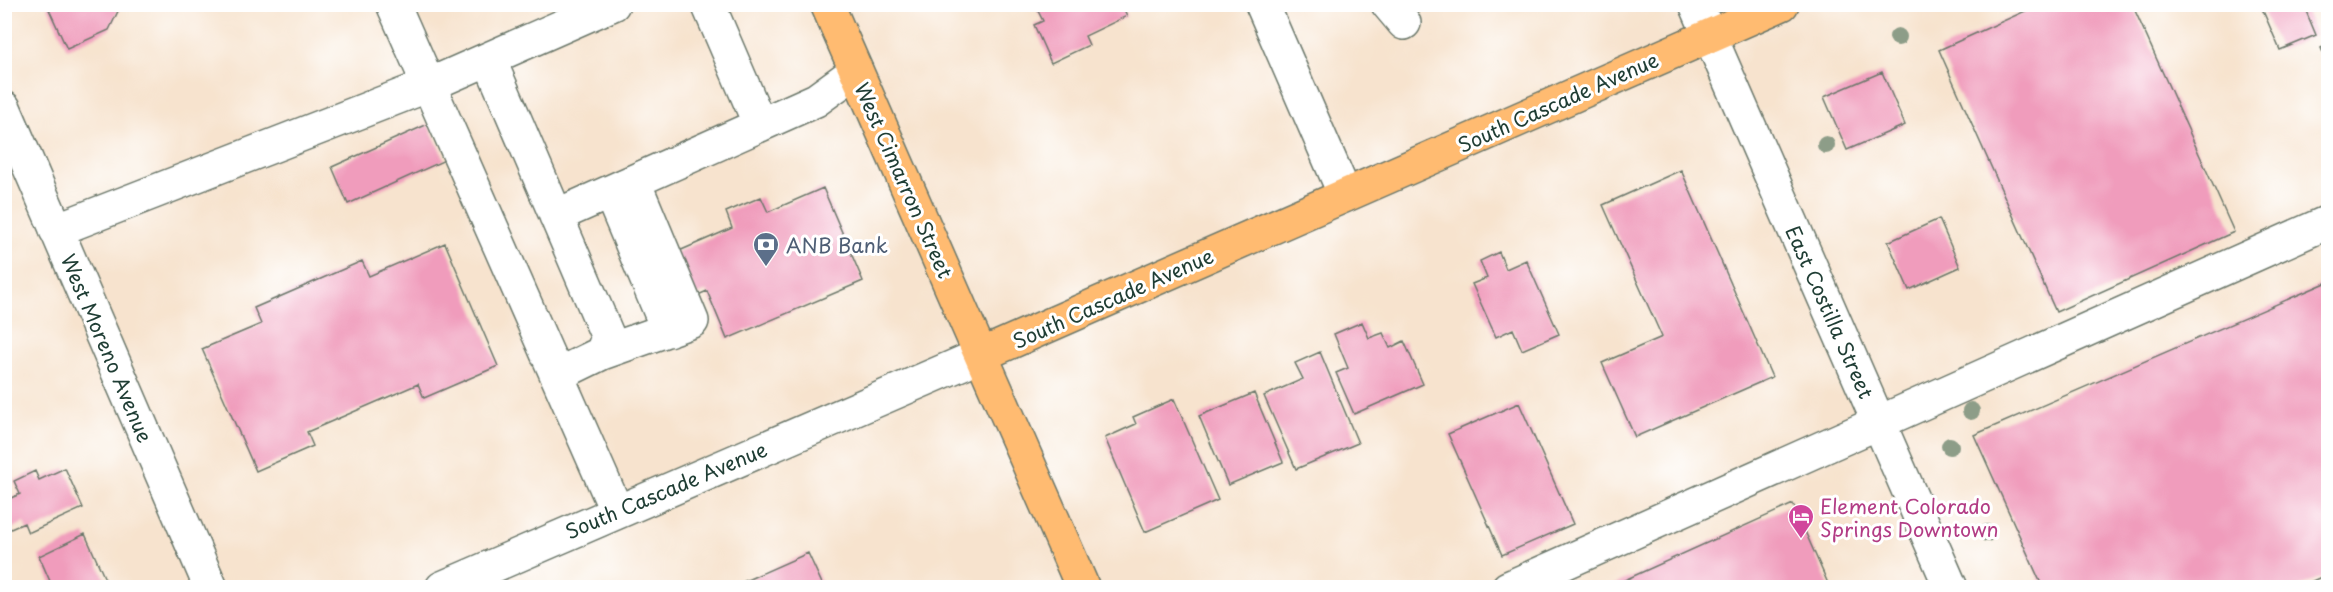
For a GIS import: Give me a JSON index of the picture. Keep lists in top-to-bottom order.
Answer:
{
  "streets": {
    "main road": ["South Cascade Avenue", "West Cimarron Street"],
    "street": ["East Costilla Street", "West Moreno Avenue"]
  },
  "crossings": [
    ["South Cascade Avenue", "West Cimarron Street"],
    ["South Cascade Avenue", "East Costilla Street"]
  ],
  "places": {
    "bank": ["ANB Bank"],
    "hotel": ["Element Colorado Springs Downtown"]
  }
}
